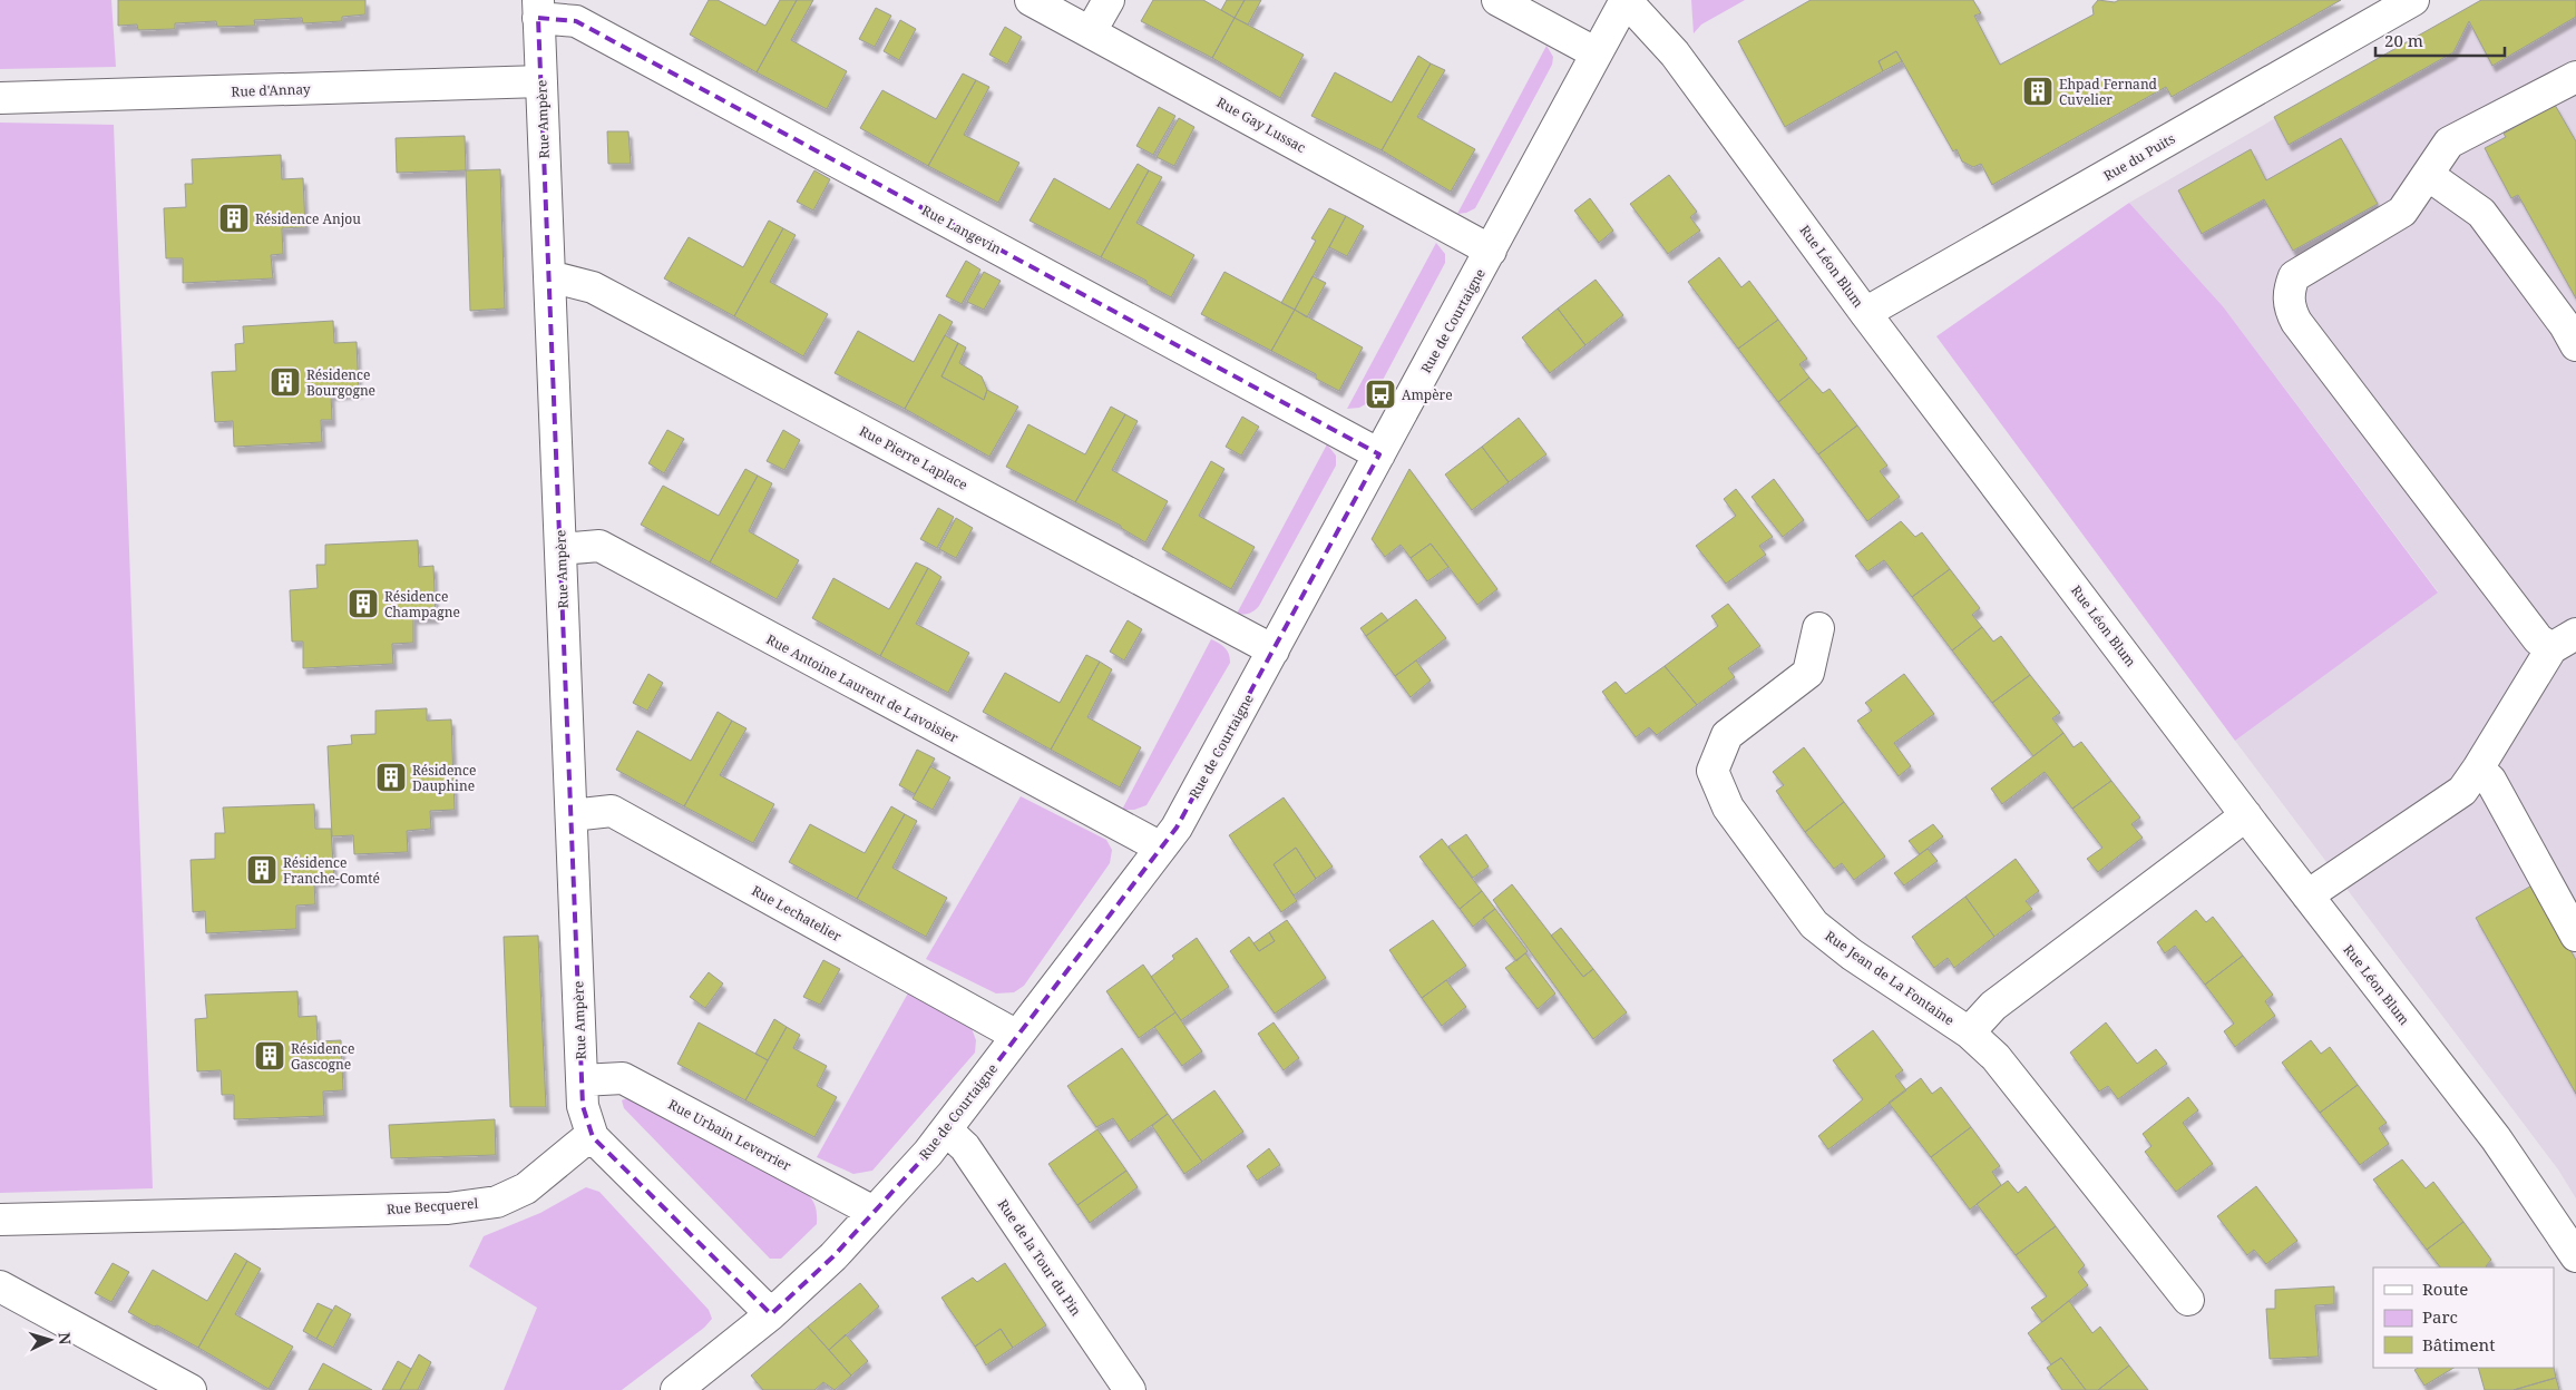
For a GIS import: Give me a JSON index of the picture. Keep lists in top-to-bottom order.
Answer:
{
  "streets": {
    "street": [
      "Rue d'Annay",
      "Rue Ampère",
      "Rue Gay Lussac",
      "Rue du Puits",
      "Rue Langevin",
      "Rue Léon Blum",
      "Rue de Courtaigne",
      "Rue Pierre Laplace",
      "Rue Antoine Laurent de Lavoisier",
      "Rue Lechatelier",
      "Rue Jean de La Fontaine",
      "Rue Urbain Leverrier",
      "Rue Becquerel",
      "Rue de la Tour du Pin"
    ]
  },
  "crossings": [
    ["Rue d'Annay", "Rue Ampère"],
    ["Rue Ampère", "Rue Langevin"],
    ["Rue Ampère", "Rue Pierre Laplace"],
    ["Rue Ampère", "Rue Antoine Laurent de Lavoisier"],
    ["Rue Ampère", "Rue Lechatelier"],
    ["Rue Ampère", "Rue Urbain Leverrier"],
    ["Rue Ampère", "Rue Becquerel"],
    ["Rue Gay Lussac", "Rue de Courtaigne"],
    ["Rue du Puits", "Rue Léon Blum"],
    ["Rue Langevin", "Rue de Courtaigne"],
    ["Rue Léon Blum", "Rue de Courtaigne"],
    ["Rue Léon Blum", "Rue Jean de La Fontaine"],
    ["Rue de Courtaigne", "Rue Pierre Laplace"],
    ["Rue de Courtaigne", "Rue Antoine Laurent de Lavoisier"],
    ["Rue de Courtaigne", "Rue Lechatelier"],
    ["Rue de Courtaigne", "Rue Urbain Leverrier"],
    ["Rue de Courtaigne", "Rue de la Tour du Pin"]
  ],
  "places": {
    "building": [
      "Ehpad Fernand Cuvelier",
      "Résidence Anjou",
      "Résidence Bourgogne",
      "Résidence Champagne",
      "Résidence Dauphine",
      "Résidence Franche-Comté",
      "Résidence Gascogne"
    ],
    "bus stop": ["Ampère"]
  },
  "legend": ["Route", "Parc", "Bâtiment"],
  "scale_bar": "20 m",
  "north": "right"
}
